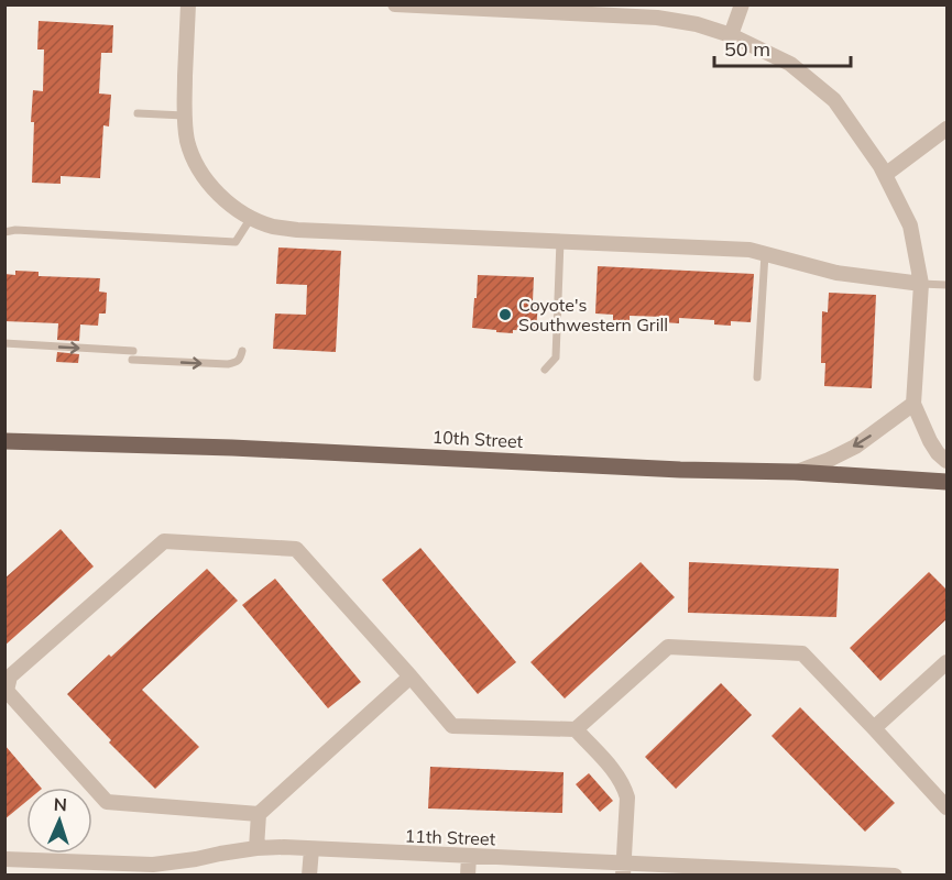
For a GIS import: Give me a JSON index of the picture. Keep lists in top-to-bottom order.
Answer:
{
  "streets": {
    "main road": ["10th Street"],
    "street": ["11th Street"]
  },
  "places": ["Coyote's Southwestern Grill"],
  "scale_bar": "50 m",
  "north": "top"
}
